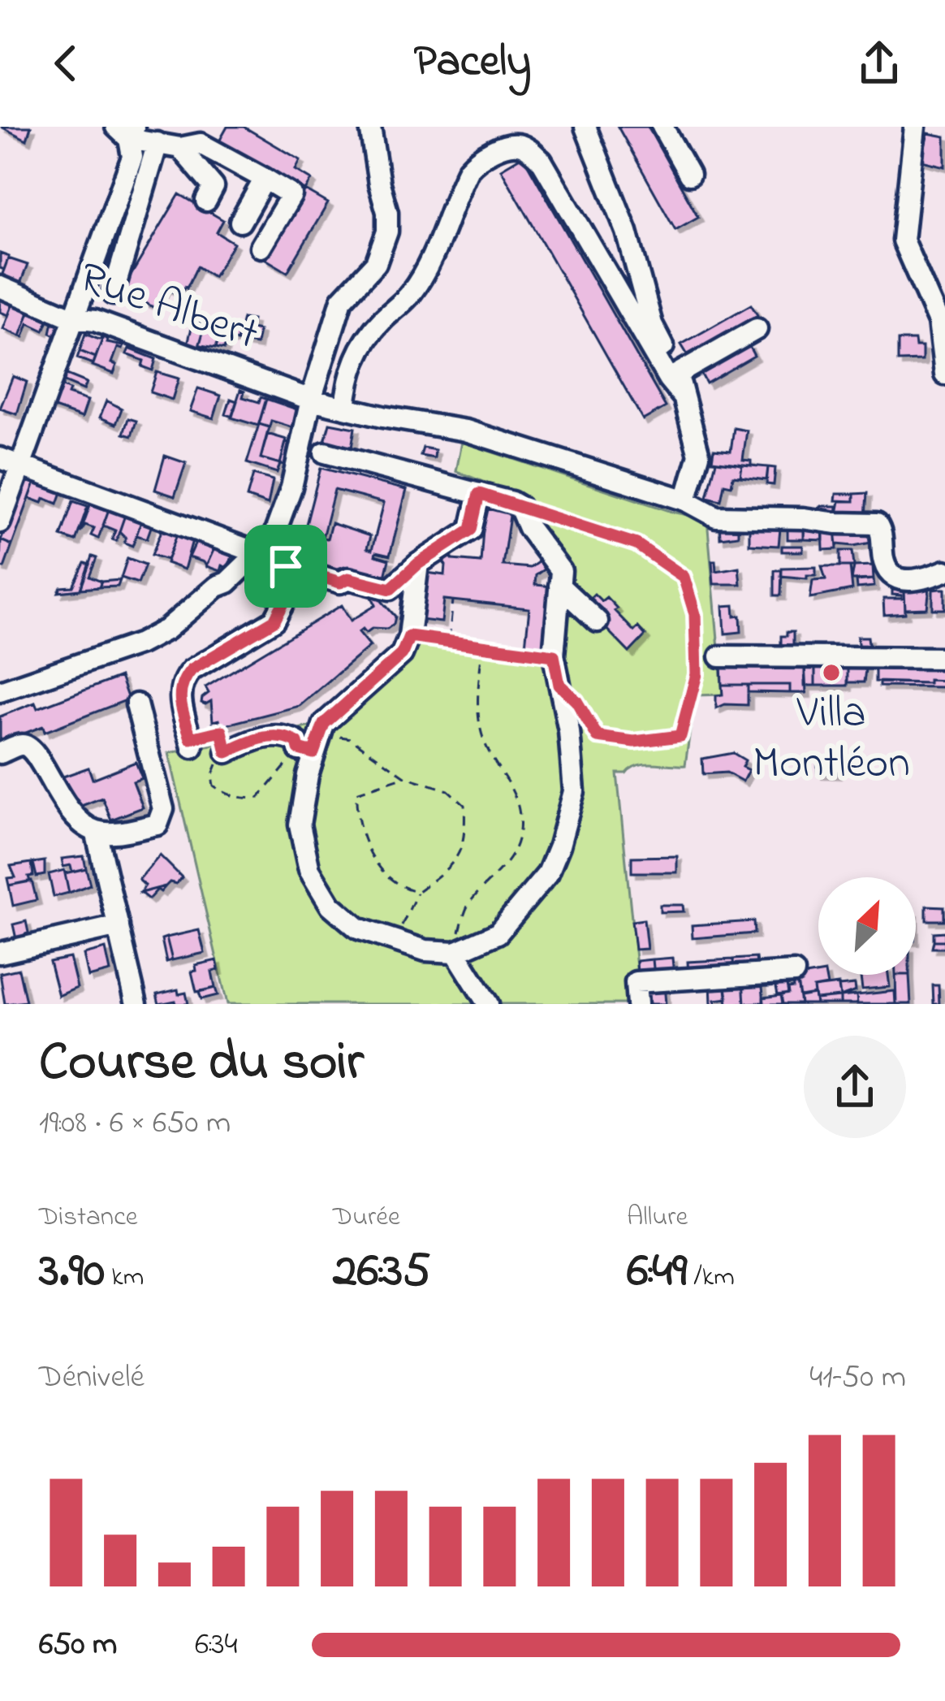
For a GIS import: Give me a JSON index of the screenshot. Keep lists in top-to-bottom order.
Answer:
{
  "streets": {
    "street": ["Rue Albert"]
  },
  "places": ["Villa Montléon"],
  "north": "top right",
  "page": {
    "header": "Pacely",
    "heading": ["Course du soir", "19:08 · 6 × 650 m"],
    "stats": [
      ["Distance", "3.90 km"],
      ["Durée", "26:35"],
      ["Allure", "6:49 /km"]
    ],
    "chart": ["Dénivelé", "41–50 m"],
    "list": [
      {
        "name": "650 m",
        "note": "6:34"
      }
    ]
  }
}
